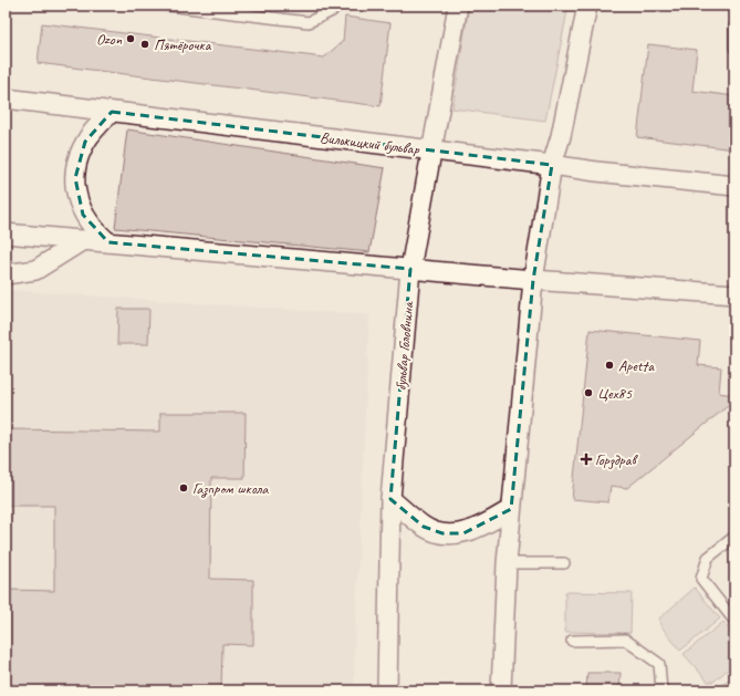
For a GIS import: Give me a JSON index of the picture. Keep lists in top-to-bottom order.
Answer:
{
  "streets": {
    "street": ["Вилькицкий бульвар", "бульвар Головнина"]
  },
  "crossings": [
    ["Вилькицкий бульвар", "бульвар Головнина"]
  ],
  "places": {
    "other": [
      "Ozon",
      "Пятёрочка",
      "Apetta",
      "Цех85",
      "Газпром школа"
    ],
    "health": ["Горздрав"]
  }
}
